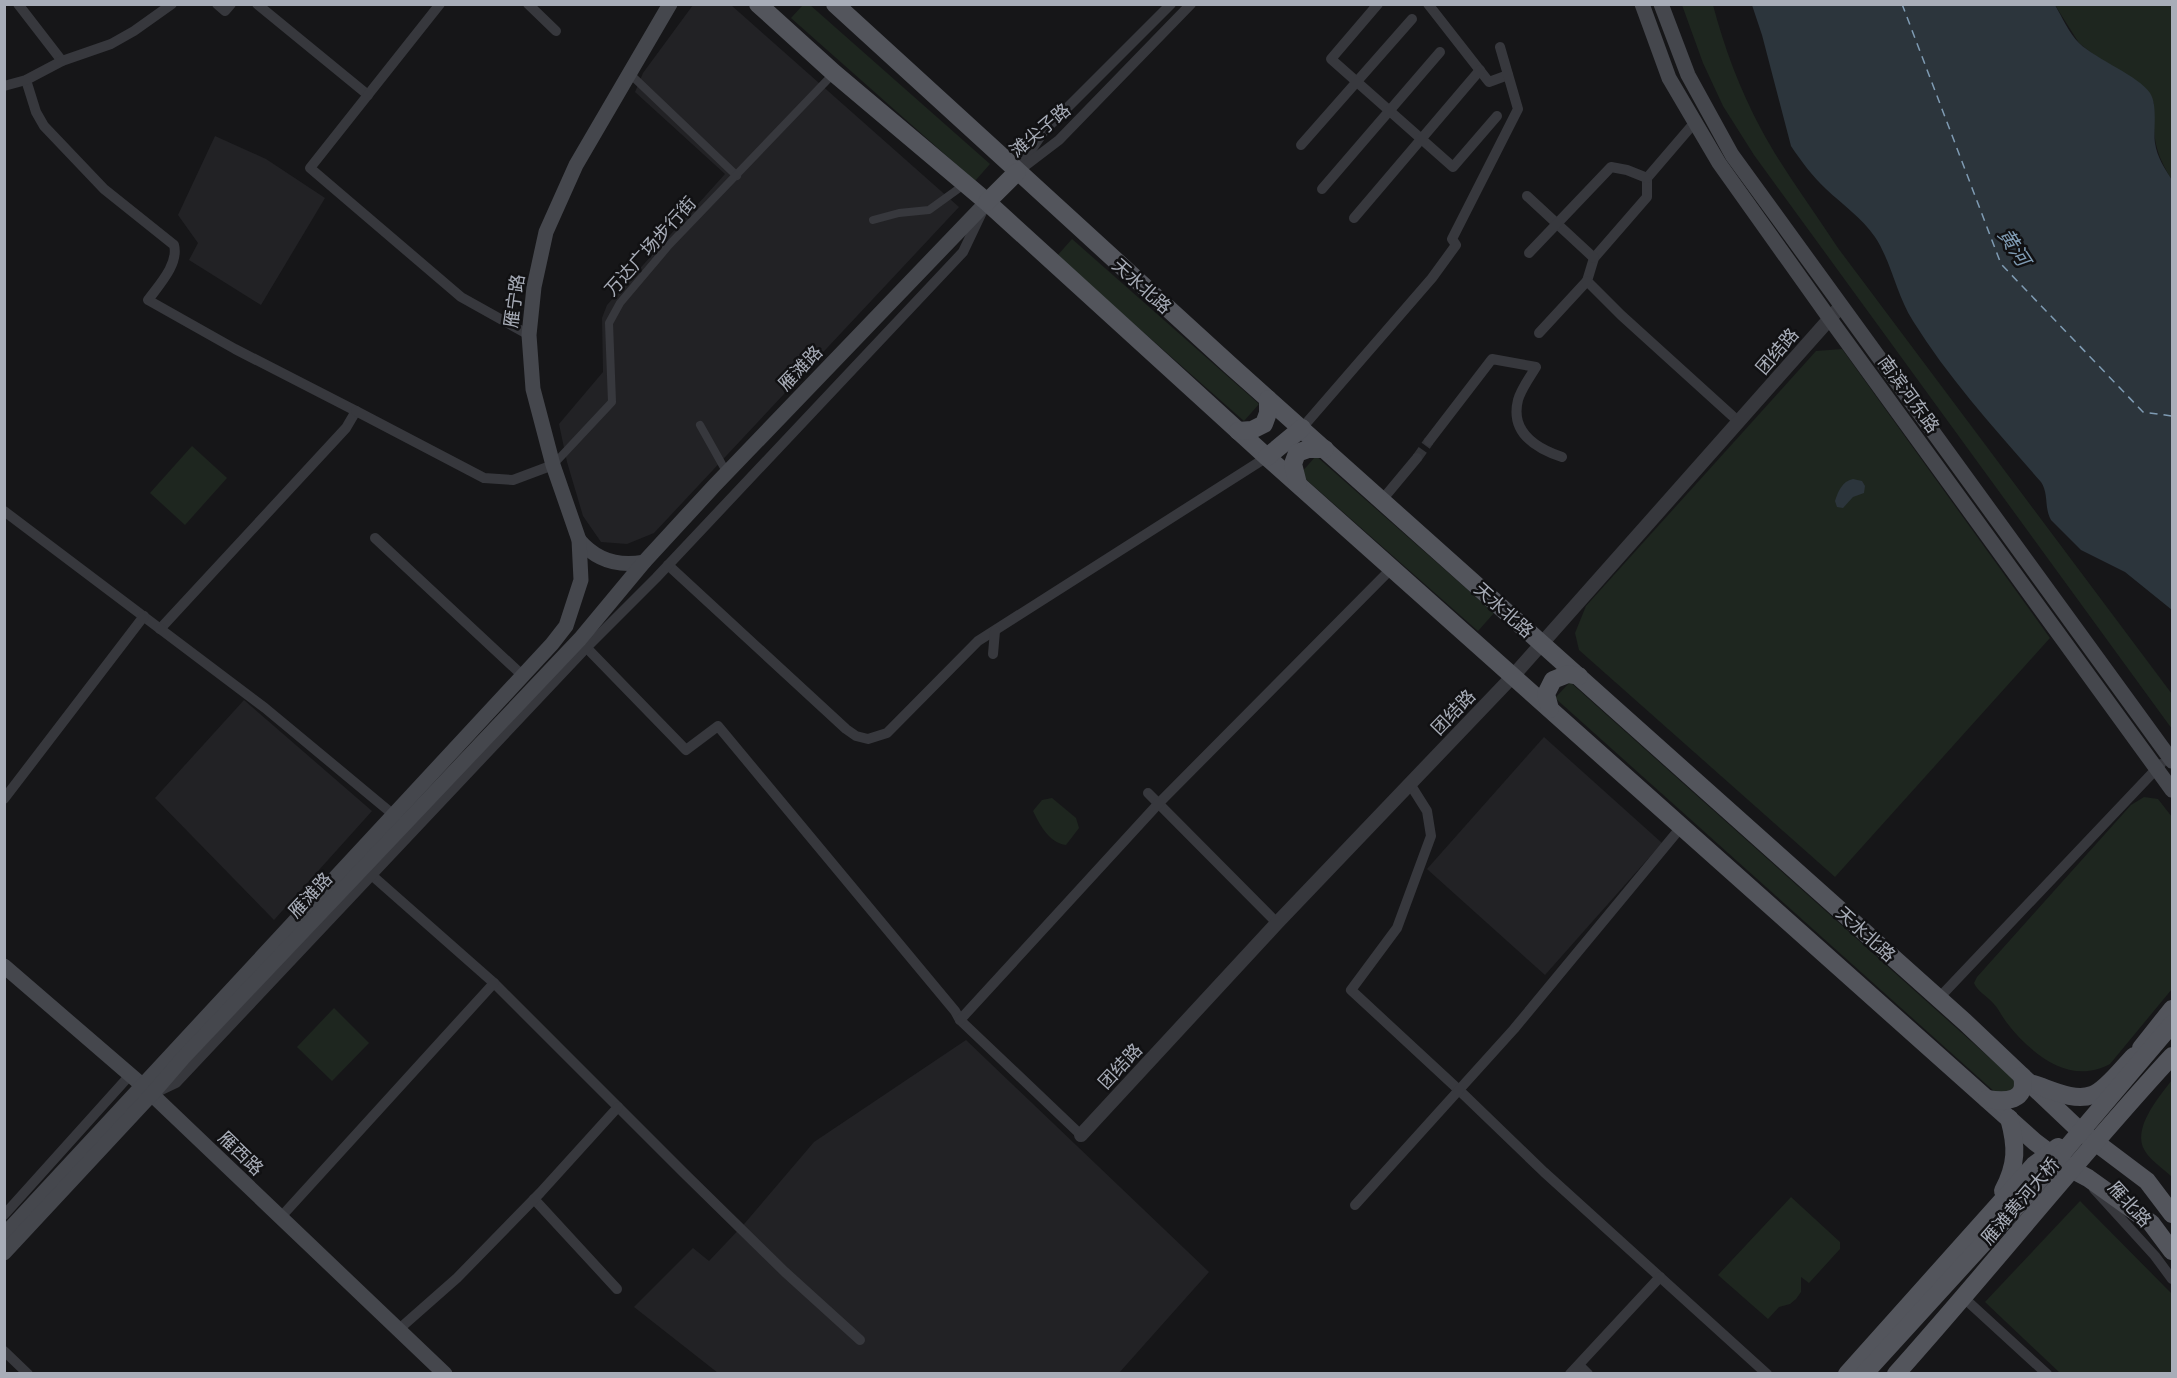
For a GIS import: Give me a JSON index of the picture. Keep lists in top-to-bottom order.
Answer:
{
  "streets": {
    "main road": [
      "天水北路",
      "雁宁路",
      "雁滩路",
      "南滨河东路",
      "雁西路",
      "雁滩黄河大桥"
    ],
    "street": [
      "滩尖子路",
      "万达广场步行街",
      "团结路",
      "雁北路"
    ]
  },
  "crossings": [
    ["滩尖子路", "天水北路"],
    ["万达广场步行街", "雁宁路"],
    ["天水北路", "团结路"],
    ["雁宁路", "雁滩路"],
    ["团结路", "南滨河东路"],
    ["雁滩路", "雁西路"]
  ],
  "water": ["黄河"]
}
